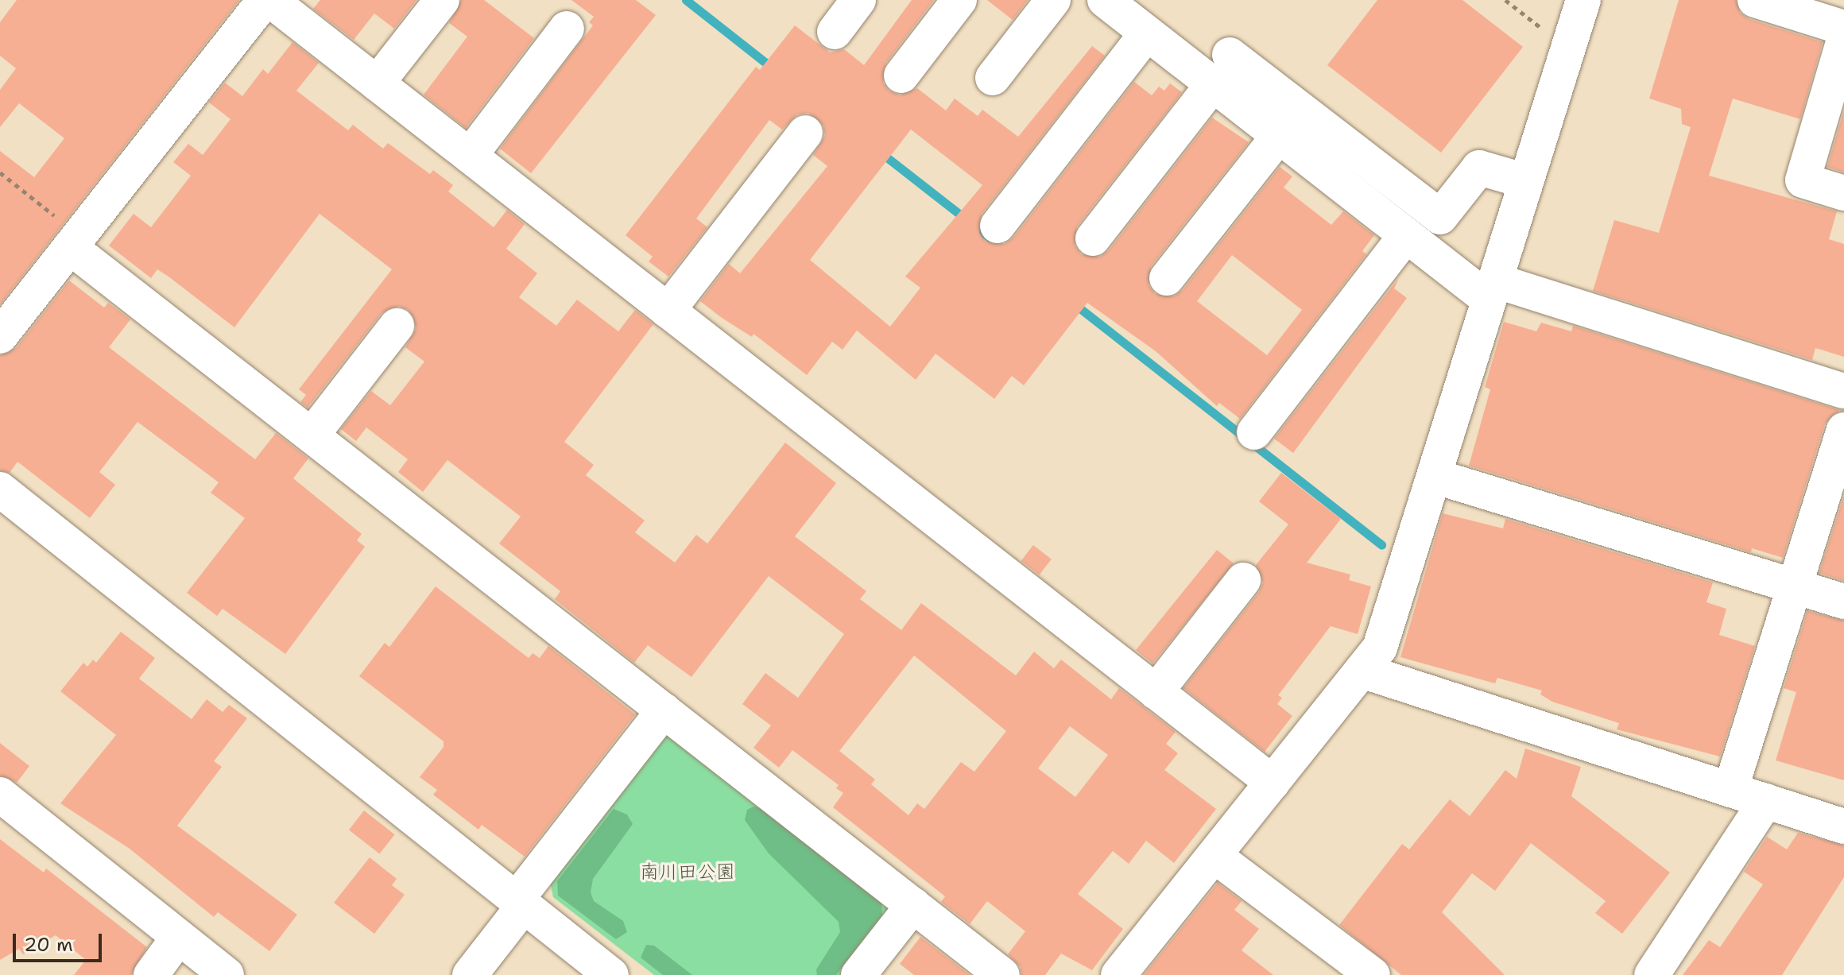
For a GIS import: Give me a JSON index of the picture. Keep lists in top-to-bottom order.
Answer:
{
  "parks": ["南川田公園"],
  "scale_bar": "20 m"
}
